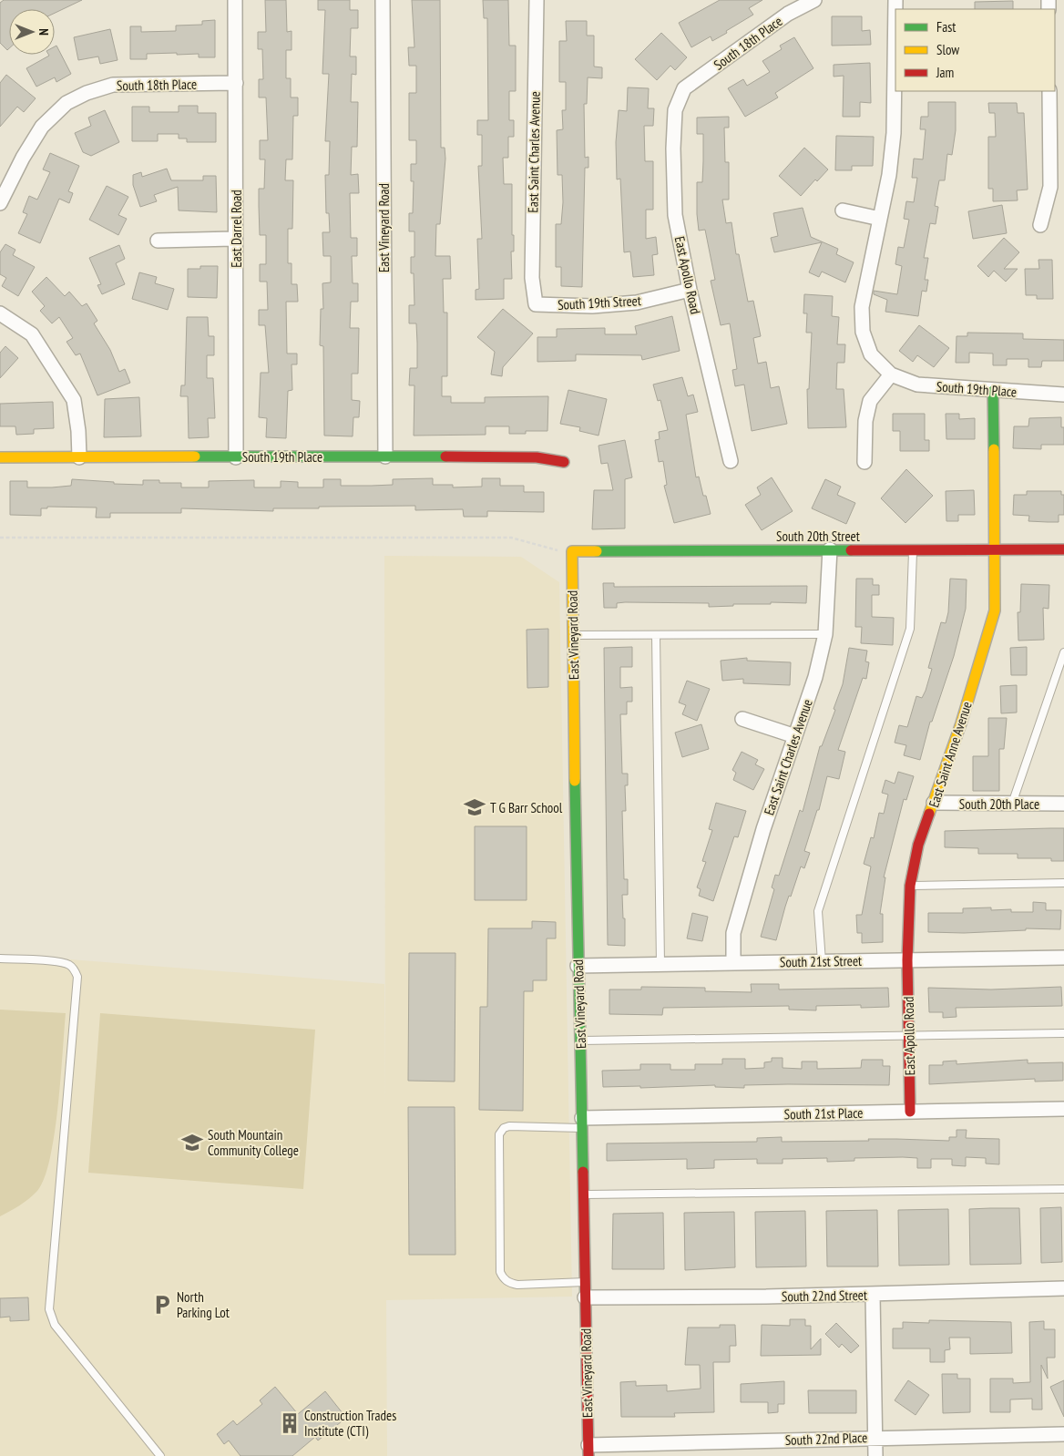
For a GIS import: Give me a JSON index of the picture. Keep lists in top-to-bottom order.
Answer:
{
  "streets": {
    "street": [
      "South 18th Place",
      "East Saint Charles Avenue",
      "East Vineyard Road",
      "East Darrel Road",
      "East Apollo Road",
      "South 19th Street",
      "South 19th Place",
      "South 20th Street",
      "East Saint Anne Avenue",
      "South 20th Place",
      "South 21st Street",
      "South 21st Place",
      "South 22nd Street",
      "South 22nd Place"
    ]
  },
  "crossings": [
    ["South 18th Place", "East Darrel Road"],
    ["South 18th Place", "East Apollo Road"],
    ["East Saint Charles Avenue", "South 19th Street"],
    ["East Saint Charles Avenue", "South 20th Street"],
    ["East Saint Charles Avenue", "South 21st Street"],
    ["East Vineyard Road", "South 19th Place"],
    ["East Vineyard Road", "South 20th Street"],
    ["East Vineyard Road", "South 21st Street"],
    ["East Vineyard Road", "South 21st Place"],
    ["East Vineyard Road", "South 22nd Street"],
    ["East Vineyard Road", "South 22nd Place"],
    ["East Darrel Road", "South 19th Place"],
    ["East Apollo Road", "South 19th Street"],
    ["East Apollo Road", "East Saint Anne Avenue"],
    ["East Apollo Road", "South 21st Street"],
    ["East Apollo Road", "South 21st Place"],
    ["South 19th Place", "East Saint Anne Avenue"],
    ["South 20th Street", "East Saint Anne Avenue"],
    ["East Saint Anne Avenue", "South 20th Place"],
    ["East Saint Anne Avenue", "South 21st Street"]
  ],
  "places": {
    "school or university": ["T G Barr School", "South Mountain Community College"],
    "parking": ["North Parking Lot"],
    "building": ["Construction Trades Institute (CTI)"]
  },
  "legend": ["Fast", "Slow", "Jam"],
  "north": "right"
}
